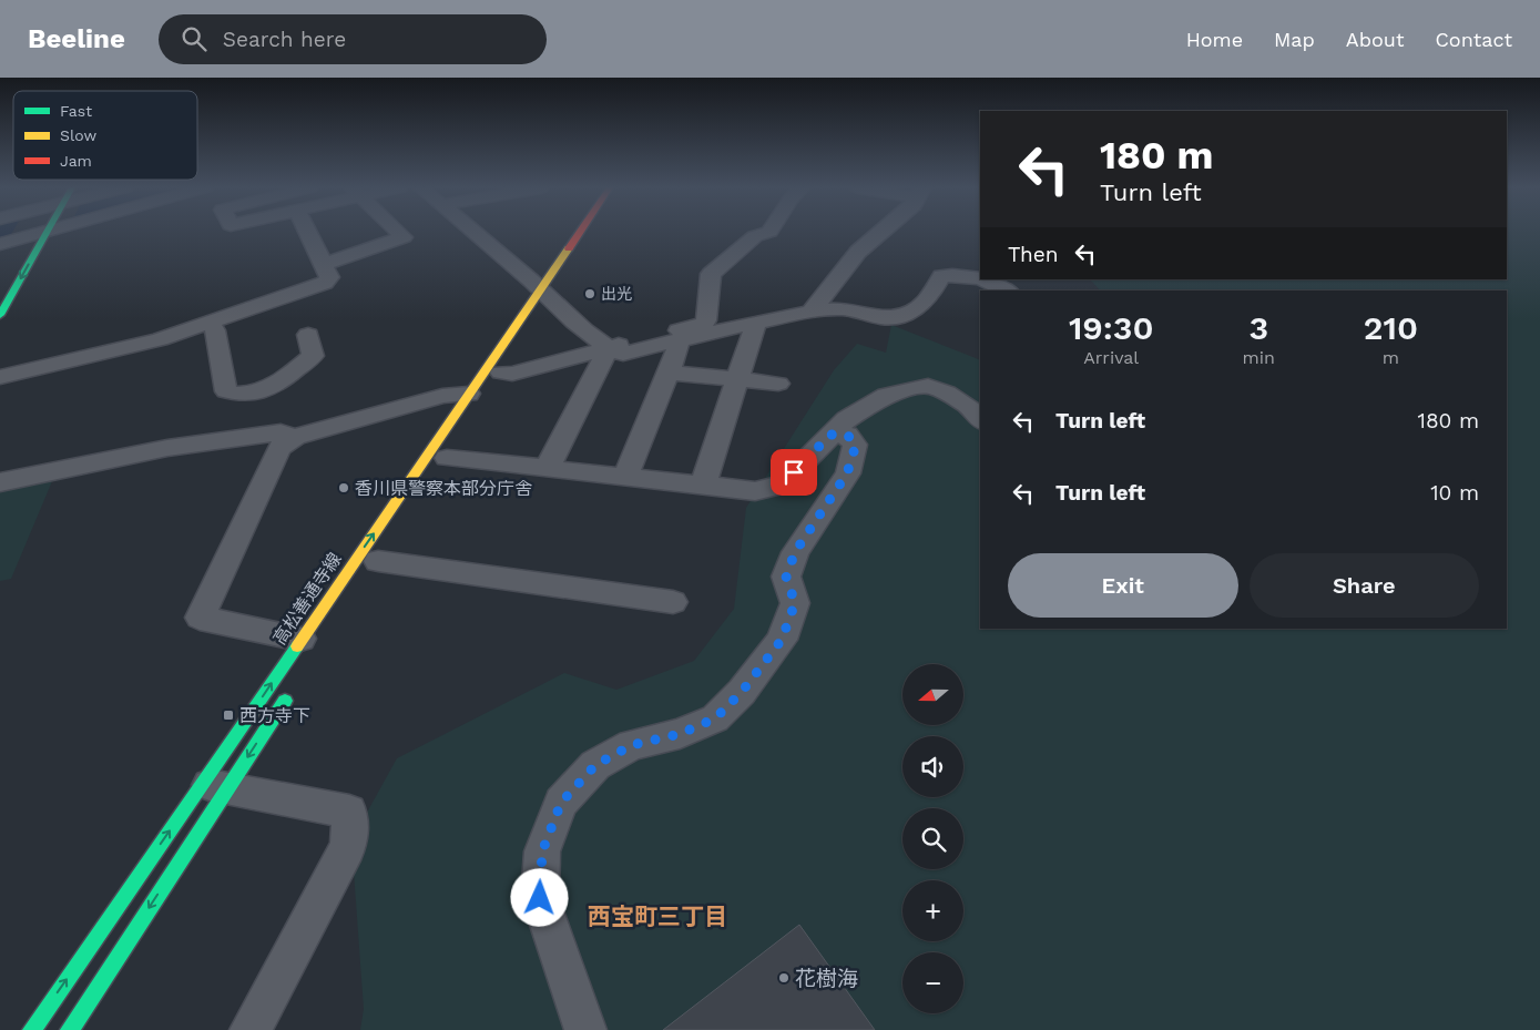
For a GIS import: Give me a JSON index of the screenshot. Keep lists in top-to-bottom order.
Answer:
{
  "streets": {
    "main road": ["高松善通寺線"]
  },
  "districts": ["西宝町三丁目"],
  "places": {
    "other": ["出光", "香川県警察本部分庁舎", "花樹海"],
    "transit": ["西方寺下"]
  },
  "legend": ["Fast", "Slow", "Jam"],
  "north": "left",
  "page": {
    "header": "Beeline",
    "search": "Search here",
    "nav": [
      "Home",
      "Map",
      "About",
      "Contact"
    ],
    "turn": ["180 m", "Turn left"],
    "then": "Then",
    "eta": [
      "19:30",
      "Arrival",
      "3",
      "min",
      "210",
      "m"
    ],
    "list": [
      {
        "name": "Turn left",
        "value": "180 m"
      },
      {
        "name": "Turn left",
        "value": "10 m"
      }
    ],
    "buttons": ["Exit", "Share"],
    "map_buttons": ["+", "−"]
  }
}
